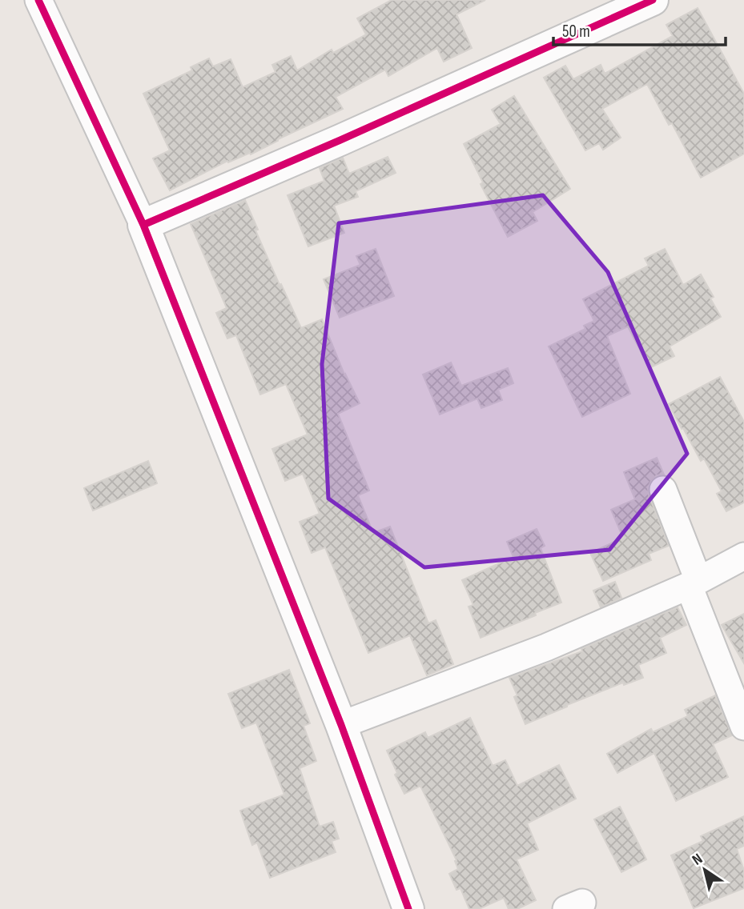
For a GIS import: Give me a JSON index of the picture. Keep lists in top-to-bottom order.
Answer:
{
  "scale_bar": "50 m",
  "north": "top left"
}
